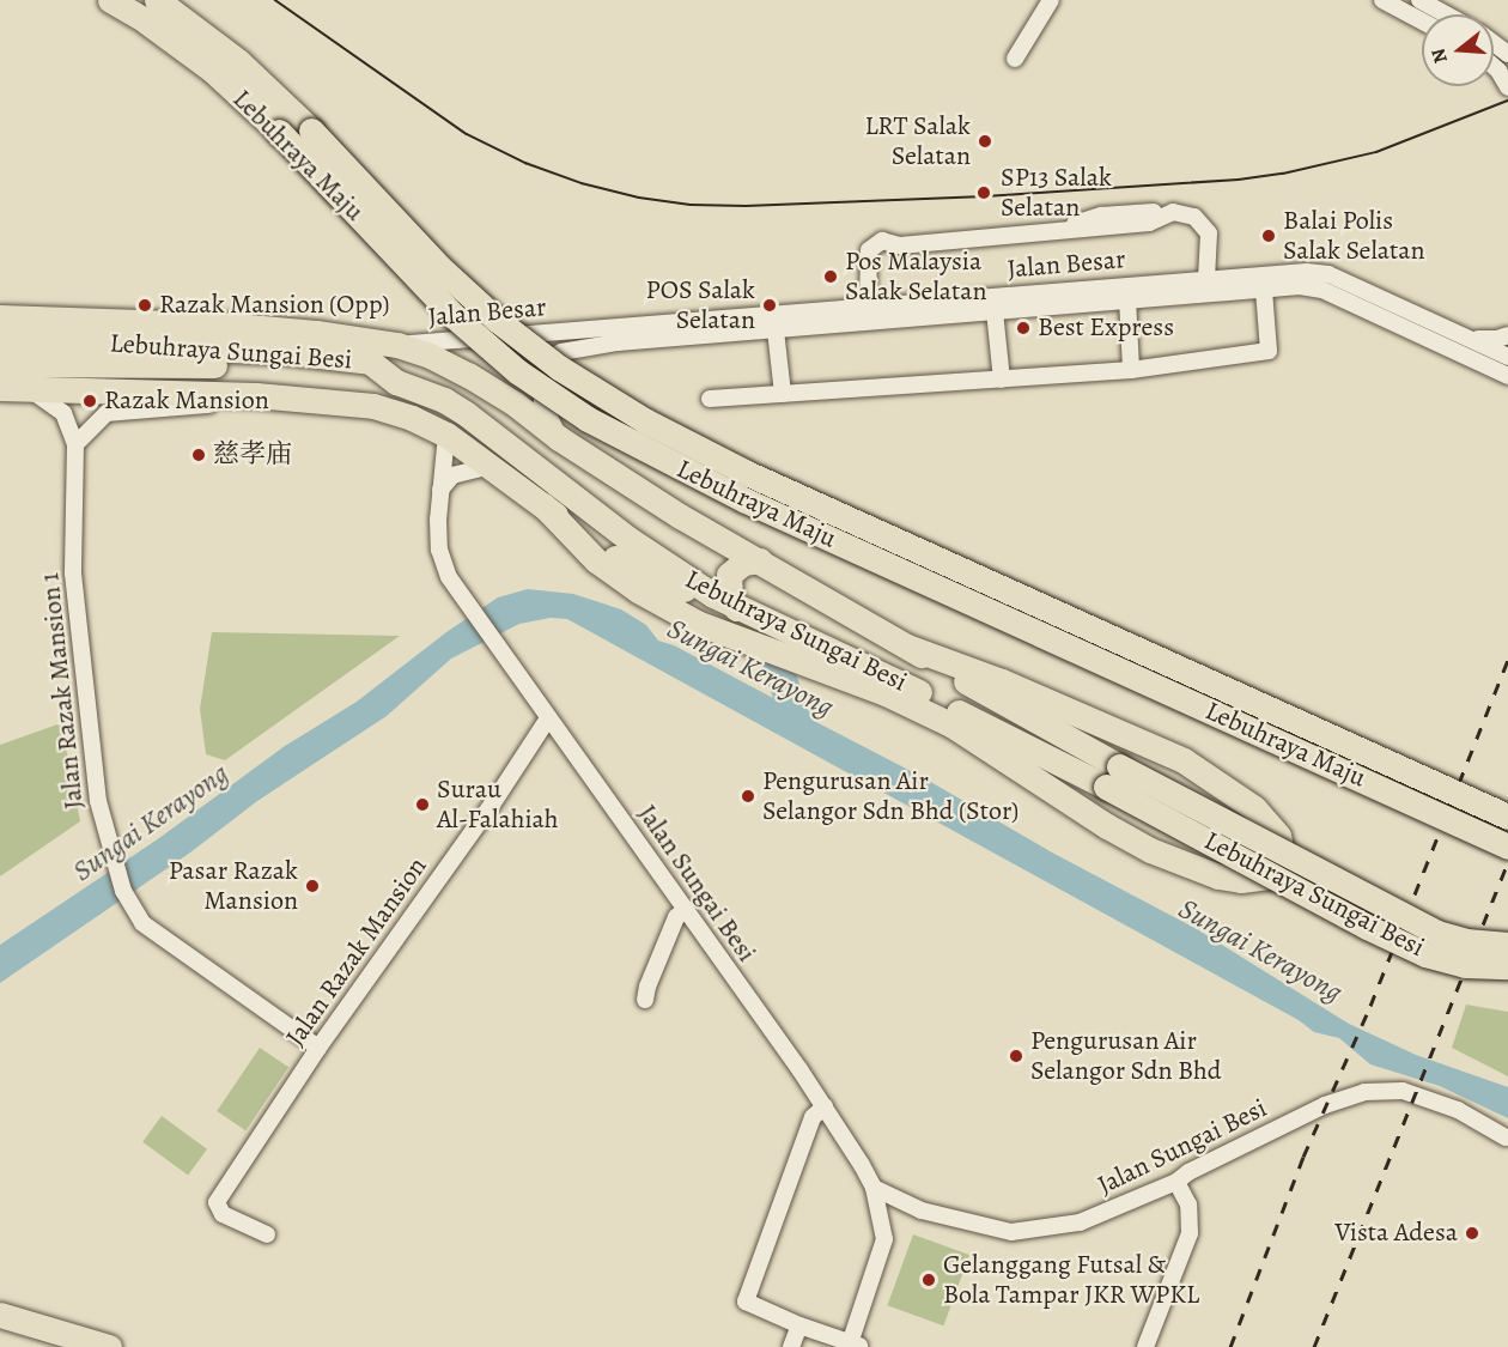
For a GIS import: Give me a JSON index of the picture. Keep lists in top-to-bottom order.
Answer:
{
  "streets": {
    "highway": ["Lebuhraya Maju", "Lebuhraya Sungai Besi"],
    "street": [
      "Jalan Besar",
      "Jalan Razak Mansion 1",
      "Jalan Sungai Besi",
      "Jalan Razak Mansion"
    ]
  },
  "crossings": [
    ["Jalan Besar", "Lebuhraya Sungai Besi"],
    ["Jalan Razak Mansion 1", "Jalan Razak Mansion"],
    ["Jalan Sungai Besi", "Jalan Razak Mansion"]
  ],
  "water": ["Sungai Kerayong"],
  "places": [
    "LRT Salak Selatan",
    "SP13 Salak Selatan",
    "Balai Polis Salak Selatan",
    "Pos Malaysia Salak Selatan",
    "Razak Mansion (Opp)",
    "POS Salak Selatan",
    "Best Express",
    "Razak Mansion",
    "慈孝庙",
    "Pengurusan Air Selangor Sdn Bhd (Stor)",
    "Surau Al-Falahiah",
    "Pasar Razak Mansion",
    "Pengurusan Air Selangor Sdn Bhd",
    "Vista Adesa",
    "Gelanggang Futsal & Bola Tampar JKR WPKL"
  ],
  "north": "left"
}
